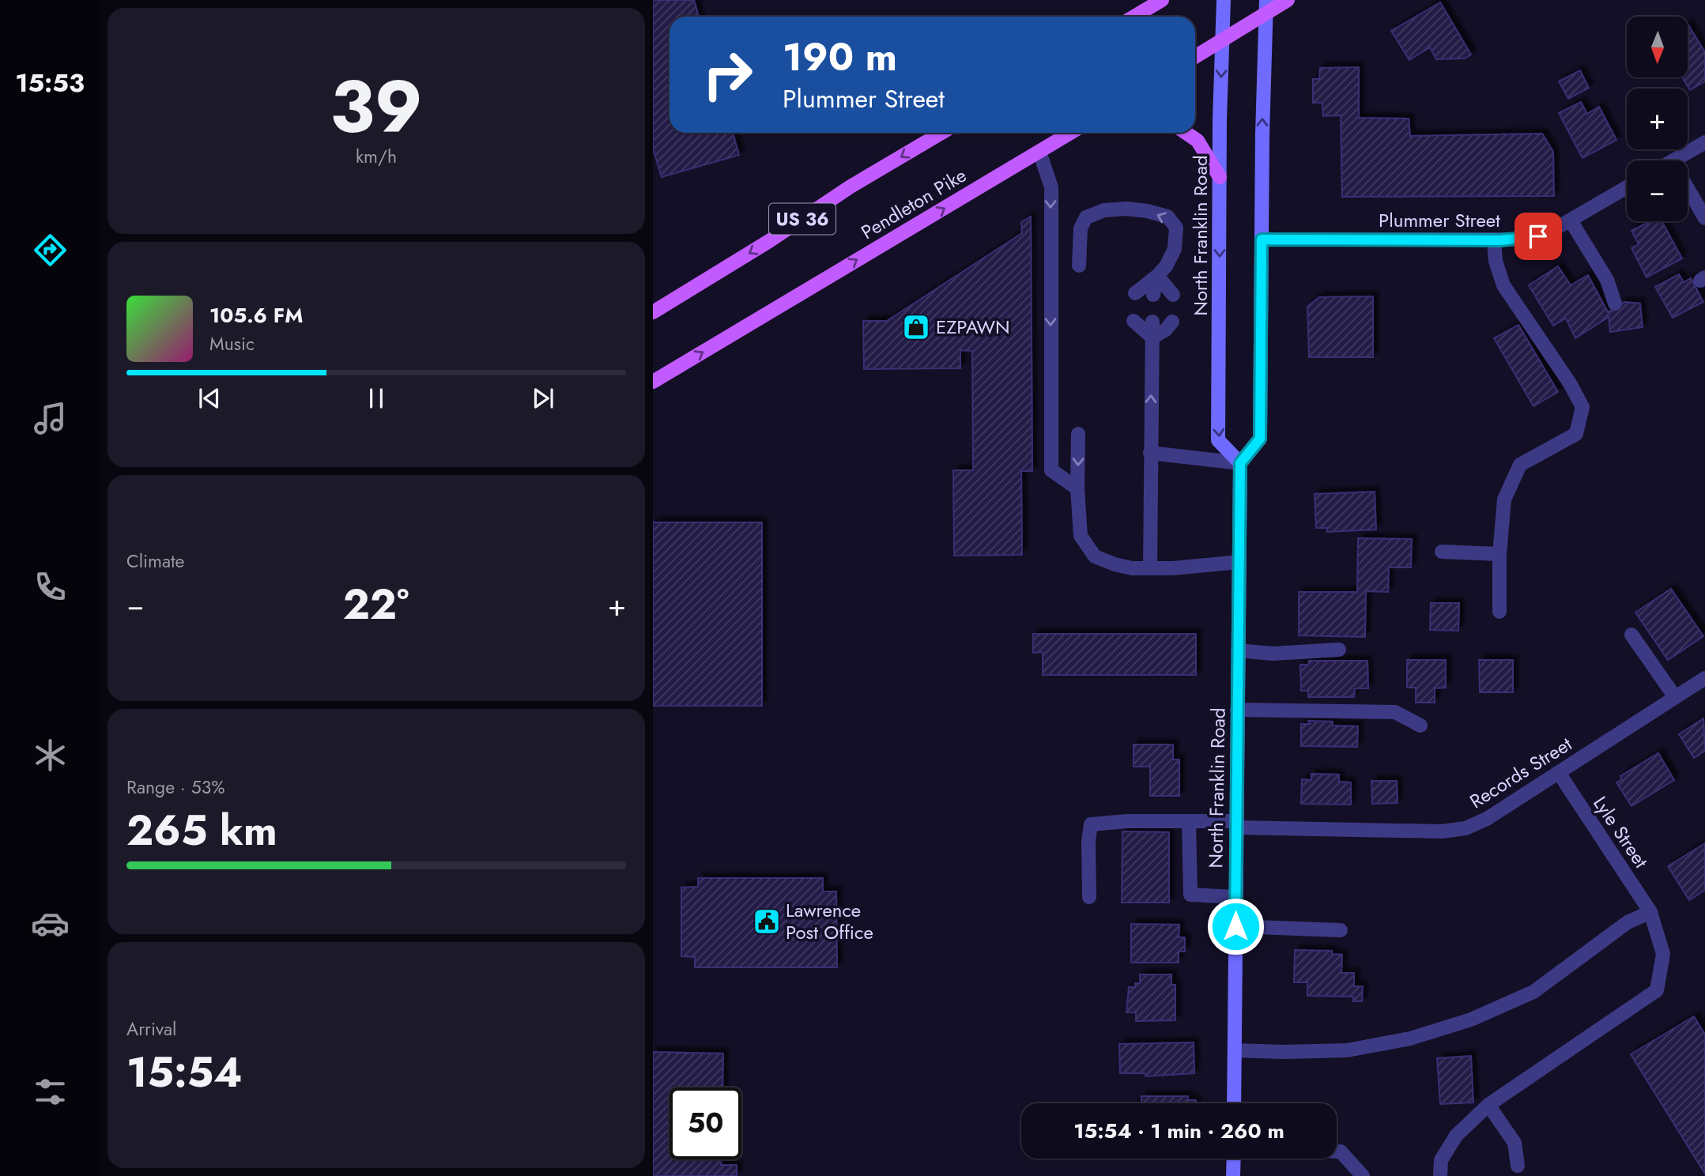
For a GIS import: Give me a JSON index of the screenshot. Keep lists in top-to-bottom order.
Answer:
{
  "streets": {
    "main road": ["Pendleton Pike", "US 36", "North Franklin Road"],
    "street": ["Plummer Street", "Records Street", "Lyle Street"]
  },
  "crossings": [
    ["North Franklin Road", "Records Street"],
    ["Records Street", "Lyle Street"]
  ],
  "places": {
    "shop": ["EZPAWN"],
    "public building": ["Lawrence Post Office"]
  },
  "north": "bottom",
  "page": {
    "tabs": "15:53",
    "tile": [
      ["39", "km/h"],
      "Climate",
      ["Range · 53%", "265 km"],
      ["Arrival", "15:54"]
    ],
    "map_buttons": ["+", "−"],
    "turn": ["190 m", "Plummer Street"],
    "song": ["105.6 FM", "Music"],
    "heat": ["−", "22°", "+"],
    "limit": "50",
    "trip": "15:54 · 1 min · 260 m"
  }
}
